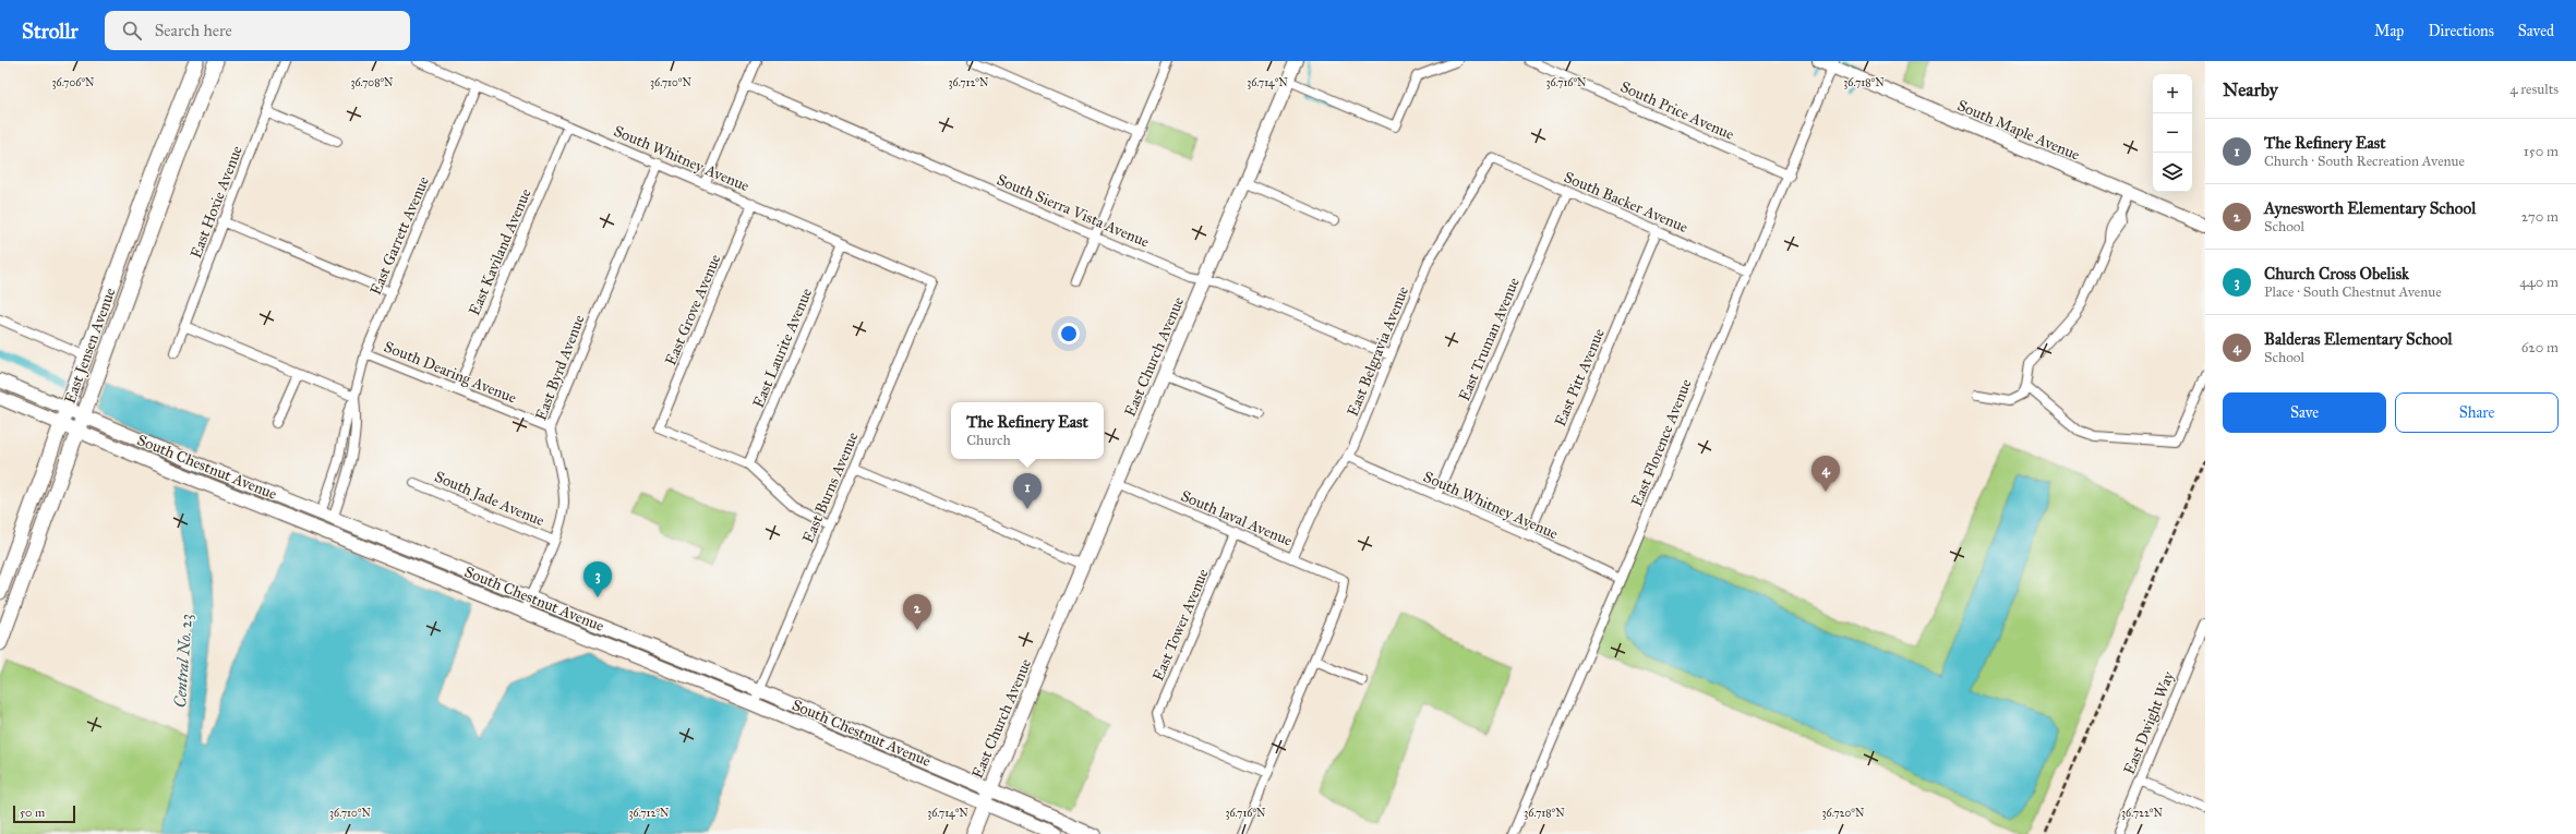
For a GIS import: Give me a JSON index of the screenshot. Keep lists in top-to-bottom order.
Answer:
{
  "streets": {
    "main road": [
      "South Maple Avenue",
      "East Jensen Avenue",
      "East Church Avenue",
      "South Chestnut Avenue"
    ],
    "street": [
      "South Price Avenue",
      "South Whitney Avenue",
      "East Hoxie Avenue",
      "South Backer Avenue",
      "South Sierra Vista Avenue",
      "East Garrett Avenue",
      "East Kaviland Avenue",
      "East Grove Avenue",
      "East Truman Avenue",
      "East Laurite Avenue",
      "East Belgravia Avenue",
      "East Byrd Avenue",
      "South Dearing Avenue",
      "East Pitt Avenue",
      "East Florence Avenue",
      "East Burns Avenue",
      "South Jade Avenue",
      "South laval Avenue",
      "East Tower Avenue",
      "East Dwight Way"
    ]
  },
  "crossings": [
    ["South Price Avenue", "East Florence Avenue"],
    ["South Maple Avenue", "East Florence Avenue"],
    ["South Whitney Avenue", "East Garrett Avenue"],
    ["South Whitney Avenue", "East Kaviland Avenue"],
    ["South Whitney Avenue", "East Grove Avenue"],
    ["South Whitney Avenue", "East Truman Avenue"],
    ["South Whitney Avenue", "East Laurite Avenue"],
    ["South Whitney Avenue", "East Belgravia Avenue"],
    ["South Whitney Avenue", "East Byrd Avenue"],
    ["South Whitney Avenue", "East Pitt Avenue"],
    ["South Whitney Avenue", "East Florence Avenue"],
    ["South Whitney Avenue", "East Burns Avenue"],
    ["South Backer Avenue", "East Truman Avenue"],
    ["South Backer Avenue", "East Belgravia Avenue"],
    ["South Backer Avenue", "East Pitt Avenue"],
    ["South Backer Avenue", "East Florence Avenue"],
    ["South Sierra Vista Avenue", "East Belgravia Avenue"],
    ["South Sierra Vista Avenue", "East Church Avenue"],
    ["East Garrett Avenue", "South Dearing Avenue"],
    ["East Garrett Avenue", "South Chestnut Avenue"],
    ["East Kaviland Avenue", "South Dearing Avenue"],
    ["East Grove Avenue", "East Laurite Avenue"],
    ["East Jensen Avenue", "South Chestnut Avenue"],
    ["East Belgravia Avenue", "South laval Avenue"],
    ["East Church Avenue", "South Chestnut Avenue"],
    ["East Church Avenue", "South laval Avenue"],
    ["East Byrd Avenue", "South Dearing Avenue"],
    ["East Byrd Avenue", "South Chestnut Avenue"],
    ["East Byrd Avenue", "South Jade Avenue"],
    ["South Chestnut Avenue", "East Burns Avenue"],
    ["South laval Avenue", "East Tower Avenue"]
  ],
  "water": ["Central No. 23"],
  "scale_bar": "50 m",
  "page": {
    "header": "Strollr",
    "search": "Search here",
    "nav": ["Map", "Directions", "Saved"],
    "heading": ["Nearby", "4 results"],
    "map_buttons": ["+", "−"],
    "list": [
      {
        "mark": "1",
        "name": "The Refinery East",
        "note": "Church · South Recreation Avenue",
        "value": "150 m"
      },
      {
        "mark": "2",
        "name": "Aynesworth Elementary School",
        "note": "School",
        "value": "270 m"
      },
      {
        "mark": "3",
        "name": "Church Cross Obelisk",
        "note": "Place · South Chestnut Avenue",
        "value": "440 m"
      },
      {
        "mark": "4",
        "name": "Balderas Elementary School",
        "note": "School",
        "value": "620 m"
      }
    ],
    "buttons": ["Save", "Share"],
    "popup": ["The Refinery East", "Church"],
    "pins": [
      "4",
      "1",
      "3",
      "2"
    ],
    "scale": "50 m"
  },
  "coordinates": [
    "36.706°N",
    "36.708°N",
    "36.710°N",
    "36.712°N",
    "36.714°N",
    "36.716°N",
    "36.718°N",
    "36.720°N",
    "36.722°N"
  ]
}
